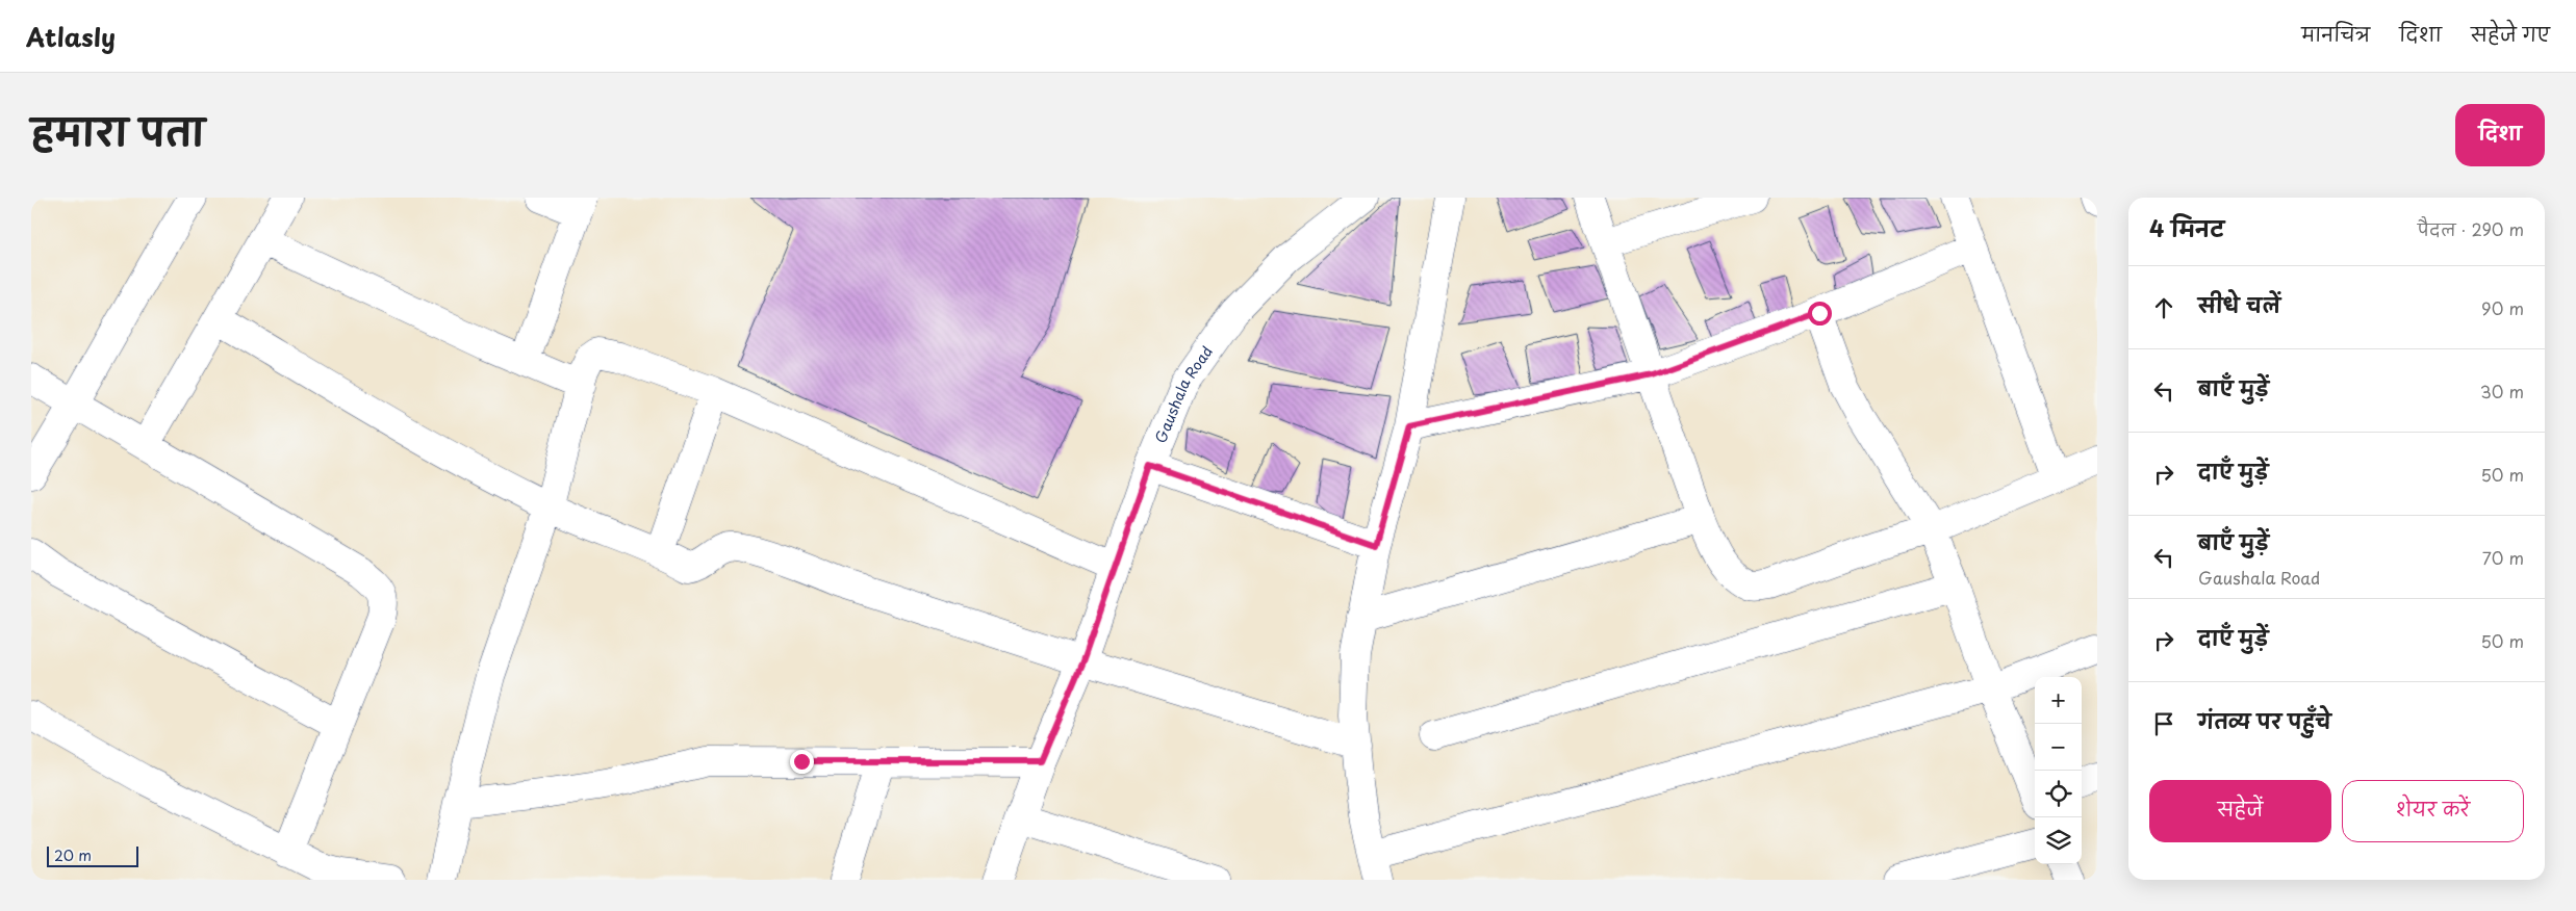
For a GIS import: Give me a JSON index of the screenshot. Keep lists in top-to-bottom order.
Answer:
{
  "streets": {
    "street": ["Gaushala Road"]
  },
  "scale_bar": "20 m",
  "page": {
    "header": "Atlasly",
    "nav": ["मानचित्र", "दिशा", "सहेजे गए"],
    "title": "हमारा पता",
    "buttons": [
      "दिशा",
      ["सहेजें", "शेयर करें"]
    ],
    "heading": ["4 मिनट", "पैदल · 290 m"],
    "list": [
      ["सीधे चलें", "90 m"],
      ["बाएँ मुड़ें", "30 m"],
      ["दाएँ मुड़ें", "50 m"],
      ["बाएँ मुड़ें", "Gaushala Road", "70 m"],
      ["दाएँ मुड़ें", "50 m"],
      "गंतव्य पर पहुँचे"
    ],
    "map_buttons": ["+", "−"],
    "scale": "20 m"
  }
}
